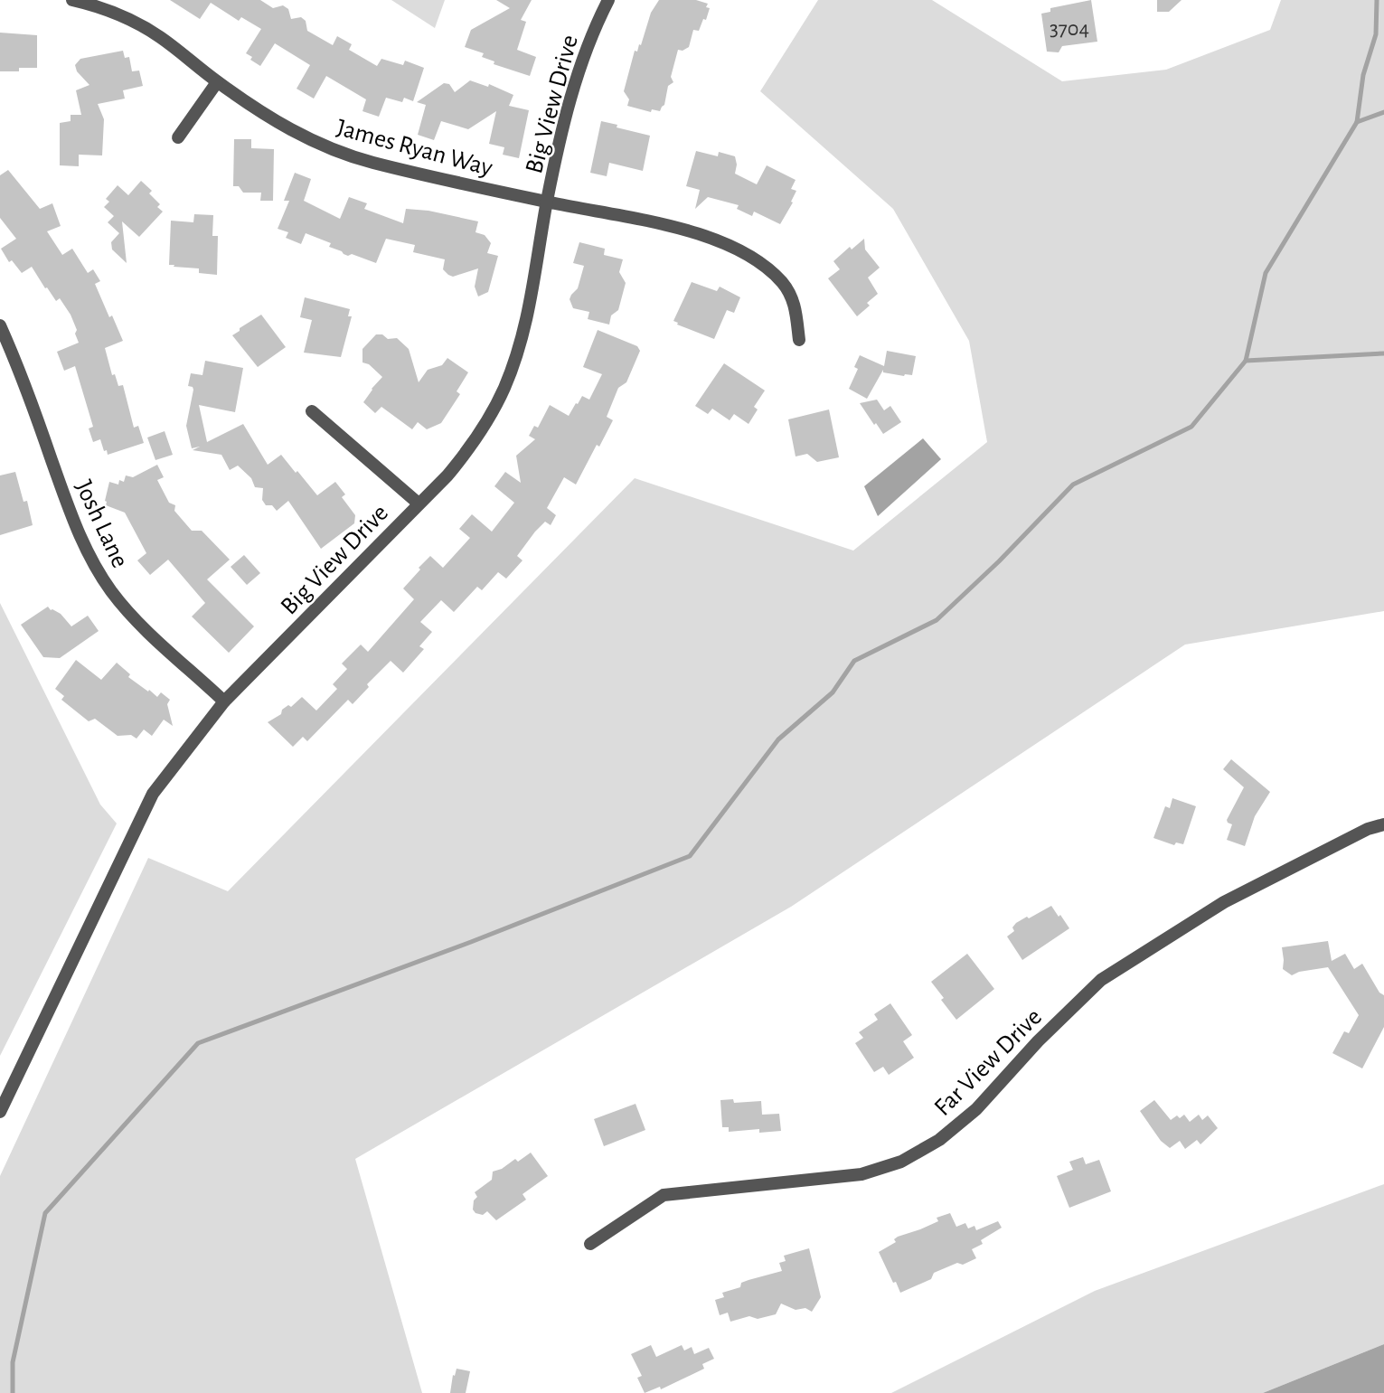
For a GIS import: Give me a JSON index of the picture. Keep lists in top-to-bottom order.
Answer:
{
  "streets": {
    "street": [
      "Big View Drive",
      "James Ryan Way",
      "Josh Lane",
      "Far View Drive"
    ]
  },
  "crossings": [
    ["Big View Drive", "James Ryan Way"],
    ["Big View Drive", "Josh Lane"]
  ],
  "house_numbers": ["3704"]
}
